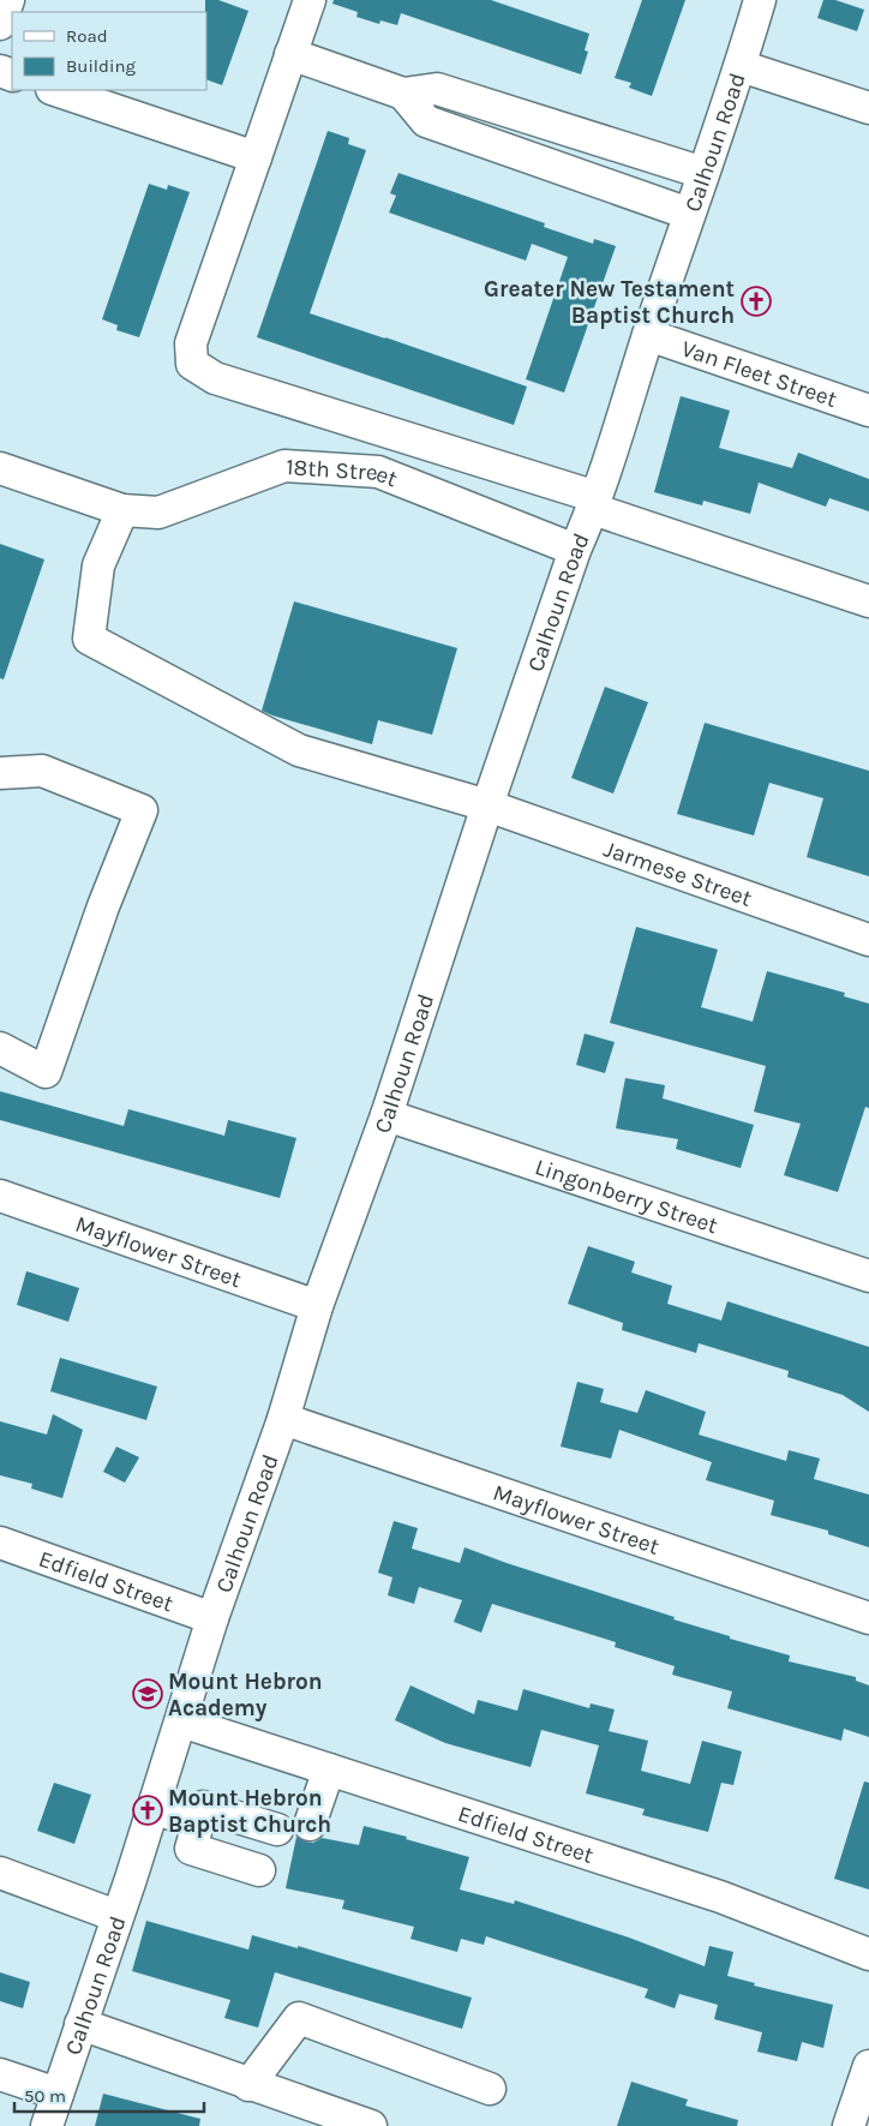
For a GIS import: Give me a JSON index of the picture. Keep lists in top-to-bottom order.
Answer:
{
  "streets": {
    "street": [
      "Calhoun Road",
      "Van Fleet Street",
      "18th Street",
      "Jarmese Street",
      "Lingonberry Street",
      "Mayflower Street",
      "Edfield Street"
    ]
  },
  "crossings": [
    ["Calhoun Road", "Van Fleet Street"],
    ["Calhoun Road", "18th Street"],
    ["Calhoun Road", "Jarmese Street"],
    ["Calhoun Road", "Lingonberry Street"],
    ["Calhoun Road", "Mayflower Street"],
    ["Calhoun Road", "Edfield Street"],
    ["18th Street", "Jarmese Street"]
  ],
  "places": {
    "church": ["Greater New Testament Baptist Church", "Mount Hebron Baptist Church"],
    "school or university": ["Mount Hebron Academy"]
  },
  "legend": ["Road", "Building"],
  "scale_bar": "50 m"
}
